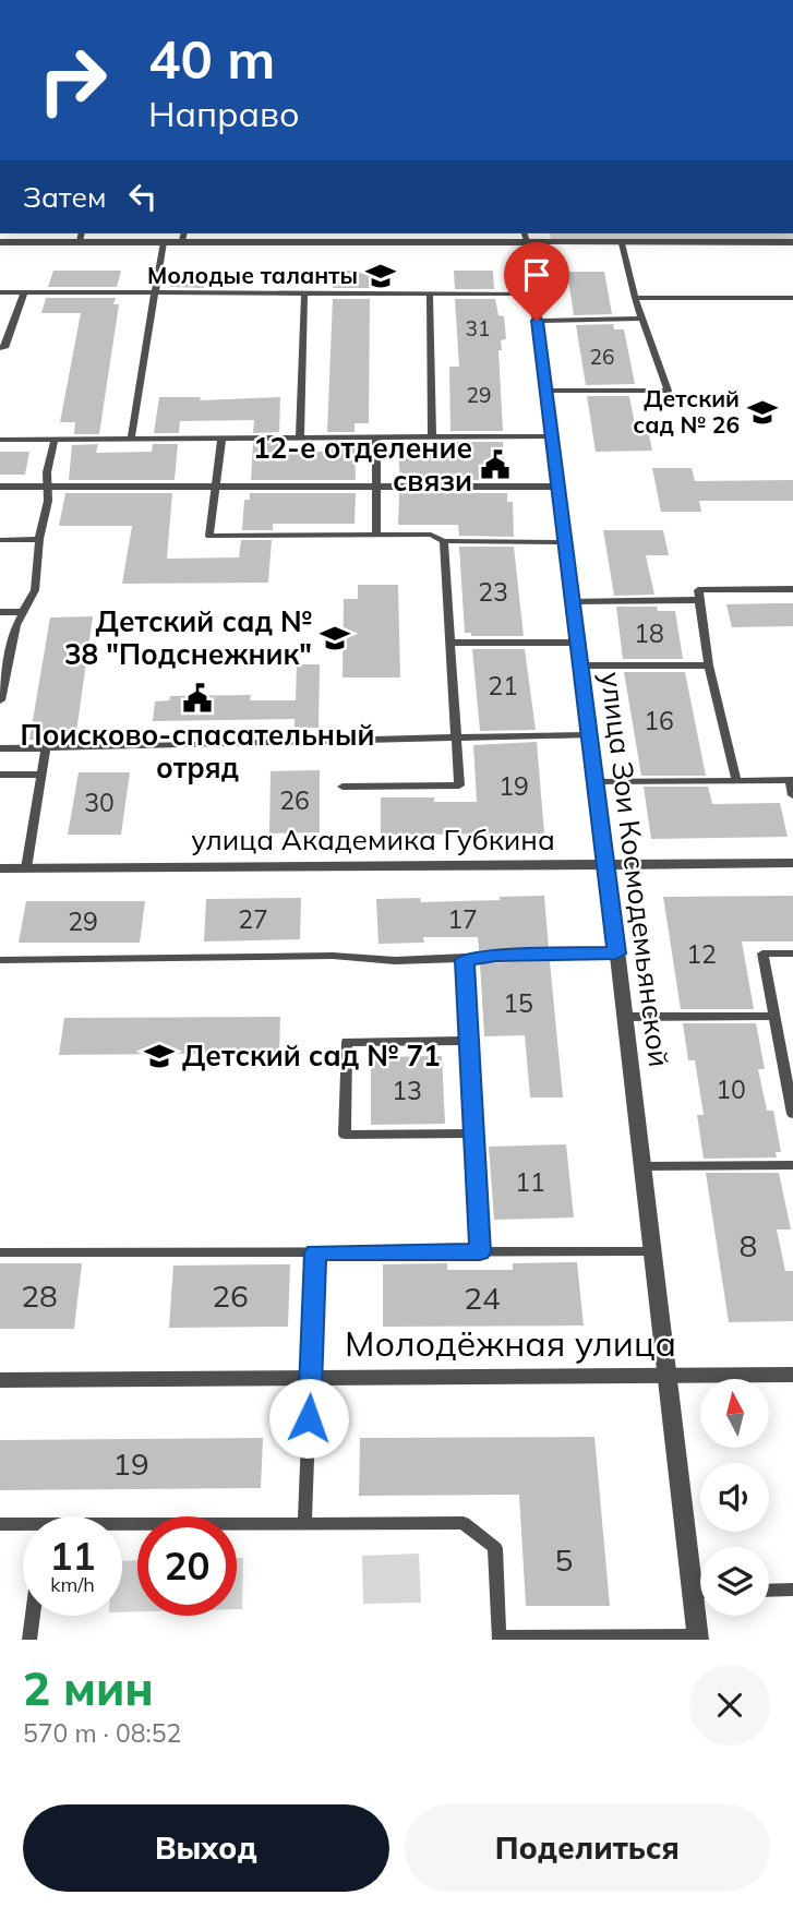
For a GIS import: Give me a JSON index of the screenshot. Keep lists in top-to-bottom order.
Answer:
{
  "streets": {
    "street": ["улица Академика Губкина", "улица Зои Космодемьянской", "Молодёжная улица"]
  },
  "crossings": [
    ["улица Академика Губкина", "улица Зои Космодемьянской"],
    ["улица Зои Космодемьянской", "Молодёжная улица"]
  ],
  "places": {
    "school or university": [
      "Молодые таланты",
      "Детский сад № 26",
      "Детский сад № 38 \"Подснежник\"",
      "Детский сад № 71"
    ],
    "public building": ["12-е отделение связи", "Поисково-спасательный отряд"]
  },
  "house_numbers": [
    "31",
    "26",
    "29",
    "23",
    "18",
    "21",
    "16",
    "19",
    "26",
    "30",
    "27",
    "17",
    "29",
    "12",
    "15",
    "10",
    "13",
    "11",
    "8",
    "28",
    "26",
    "24",
    "19",
    "5"
  ],
  "north": "top",
  "page": {
    "turn": ["40 m", "Направо"],
    "then": "Затем",
    "speed": "11 km/h",
    "limit": "20",
    "heading": ["2 мин", "570 m · 08:52"],
    "buttons": ["Выход", "Поделиться"]
  }
}
